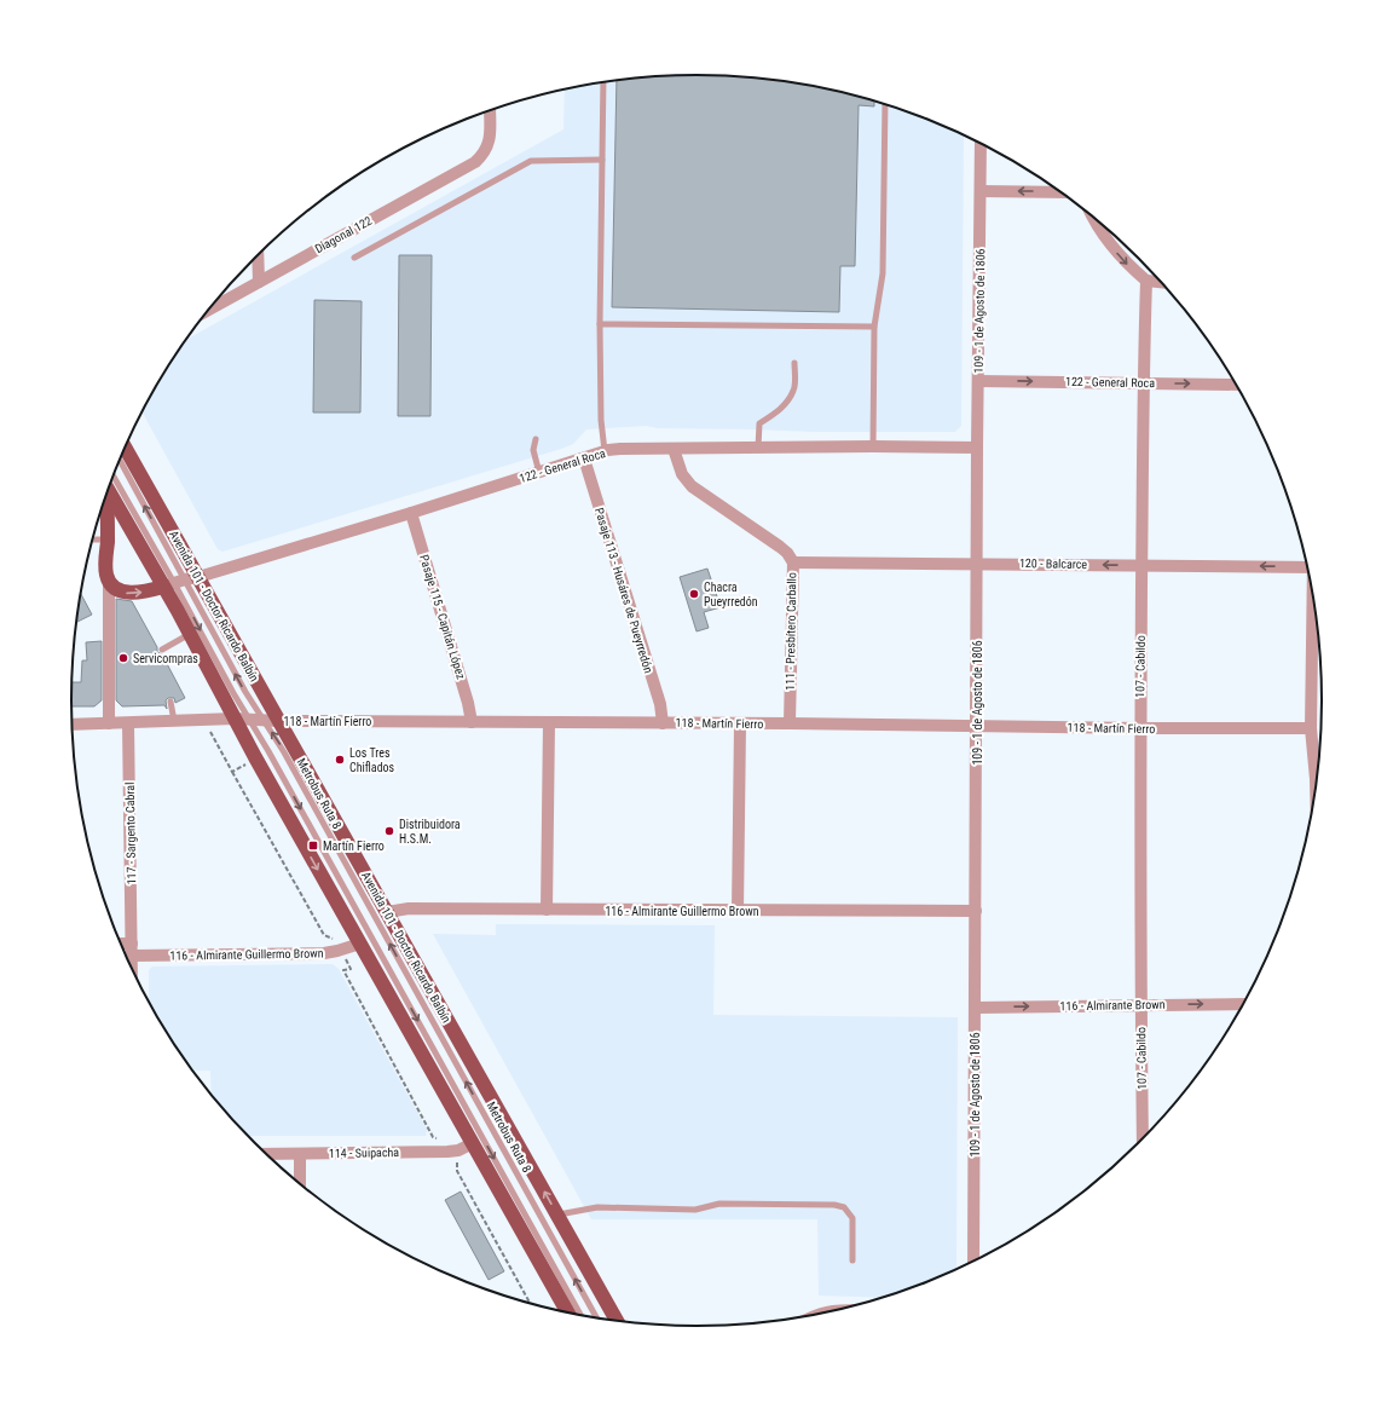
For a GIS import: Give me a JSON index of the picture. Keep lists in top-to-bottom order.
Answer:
{
  "streets": {
    "main road": ["Avenida 101 - Doctor Ricardo Balbín"],
    "street": [
      "Diagonal 122",
      "109 - 1 de Agosto de 1806",
      "122 - General Roca",
      "120 - Balcarce",
      "Pasaje 113 - Husáres de Pueyrredón",
      "Pasaje 115 - Capitán López",
      "111 - Presbítero Carballo",
      "107 - Cabildo",
      "118 - Martín Fierro",
      "117 - Sargento Cabral",
      "116 - Almirante Guillermo Brown",
      "116 - Almirante Brown",
      "114 - Suipacha"
    ],
    "lane": ["Metrobus Ruta 8"]
  },
  "crossings": [
    ["109 - 1 de Agosto de 1806", "122 - General Roca"],
    ["109 - 1 de Agosto de 1806", "120 - Balcarce"],
    ["109 - 1 de Agosto de 1806", "118 - Martín Fierro"],
    ["109 - 1 de Agosto de 1806", "116 - Almirante Guillermo Brown"],
    ["109 - 1 de Agosto de 1806", "116 - Almirante Brown"],
    ["122 - General Roca", "Pasaje 113 - Husáres de Pueyrredón"],
    ["122 - General Roca", "Avenida 101 - Doctor Ricardo Balbín"],
    ["122 - General Roca", "Pasaje 115 - Capitán López"],
    ["122 - General Roca", "111 - Presbítero Carballo"],
    ["122 - General Roca", "107 - Cabildo"],
    ["122 - General Roca", "Metrobus Ruta 8"],
    ["120 - Balcarce", "111 - Presbítero Carballo"],
    ["120 - Balcarce", "107 - Cabildo"],
    ["Pasaje 113 - Husáres de Pueyrredón", "118 - Martín Fierro"],
    ["Avenida 101 - Doctor Ricardo Balbín", "118 - Martín Fierro"],
    ["Avenida 101 - Doctor Ricardo Balbín", "Metrobus Ruta 8"],
    ["Avenida 101 - Doctor Ricardo Balbín", "116 - Almirante Guillermo Brown"],
    ["Avenida 101 - Doctor Ricardo Balbín", "114 - Suipacha"],
    ["Pasaje 115 - Capitán López", "118 - Martín Fierro"],
    ["111 - Presbítero Carballo", "118 - Martín Fierro"],
    ["107 - Cabildo", "118 - Martín Fierro"],
    ["107 - Cabildo", "116 - Almirante Brown"],
    ["118 - Martín Fierro", "Metrobus Ruta 8"],
    ["118 - Martín Fierro", "117 - Sargento Cabral"],
    ["117 - Sargento Cabral", "116 - Almirante Guillermo Brown"]
  ],
  "one_way": ["120 - Balcarce", "116 - Almirante Brown"],
  "places": {
    "other": [
      "Chacra Pueyrredón",
      "Servicompras",
      "Los Tres Chiflados",
      "Distribuidora H.S.M."
    ],
    "transit": ["Martín Fierro"]
  }
}
